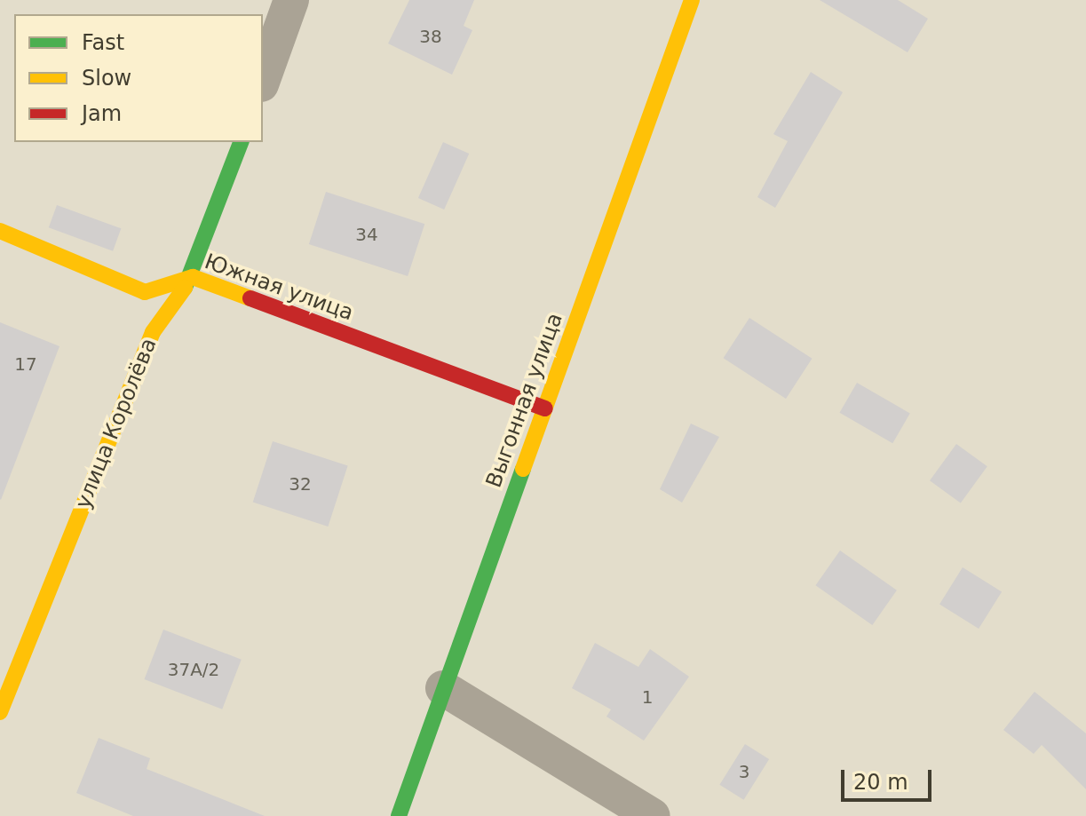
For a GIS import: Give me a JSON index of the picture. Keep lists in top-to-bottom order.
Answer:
{
  "streets": {
    "street": ["Южная улица", "Выгонная улица", "улица Королёва"]
  },
  "crossings": [
    ["Южная улица", "Выгонная улица"],
    ["Южная улица", "улица Королёва"]
  ],
  "house_numbers": [
    "38",
    "34",
    "17",
    "32",
    "37А/2",
    "1",
    "3"
  ],
  "legend": ["Fast", "Slow", "Jam"],
  "scale_bar": "20 m"
}
